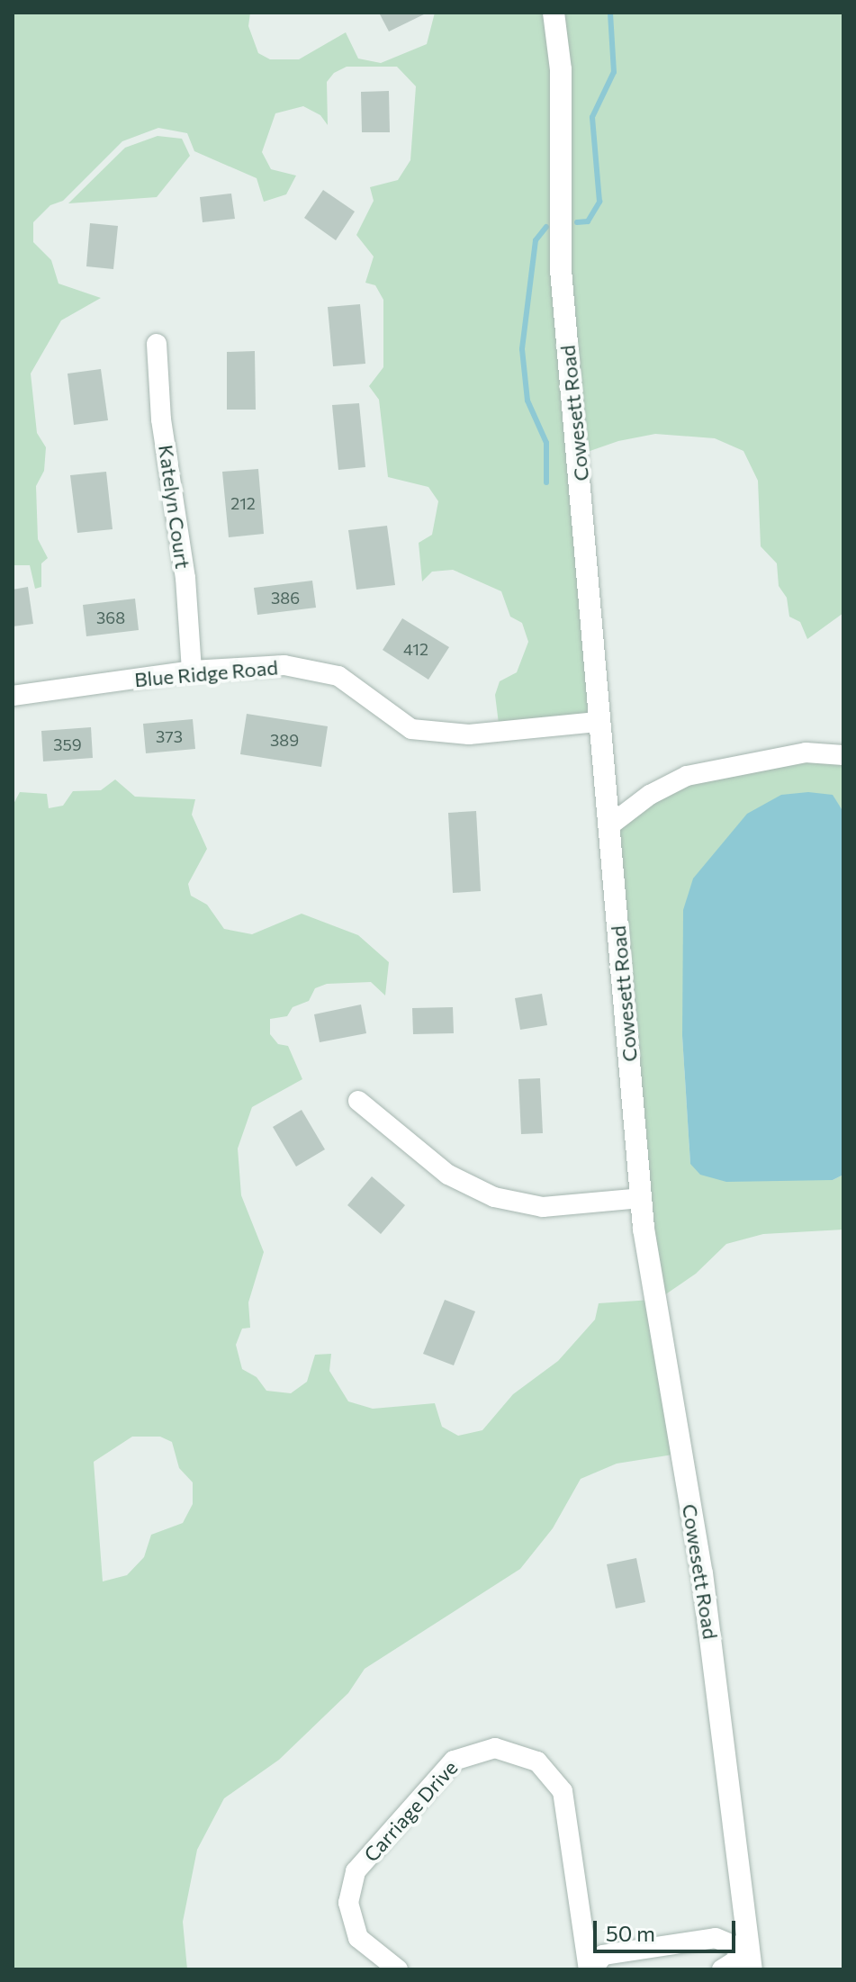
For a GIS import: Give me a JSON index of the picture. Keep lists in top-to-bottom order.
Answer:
{
  "streets": {
    "main road": ["Cowesett Road"],
    "street": ["Katelyn Court", "Blue Ridge Road", "Carriage Drive"]
  },
  "crossings": [
    ["Cowesett Road", "Blue Ridge Road"],
    ["Cowesett Road", "Carriage Drive"],
    ["Katelyn Court", "Blue Ridge Road"]
  ],
  "house_numbers": [
    "212",
    "386",
    "368",
    "412",
    "373",
    "389",
    "359"
  ],
  "scale_bar": "50 m"
}
